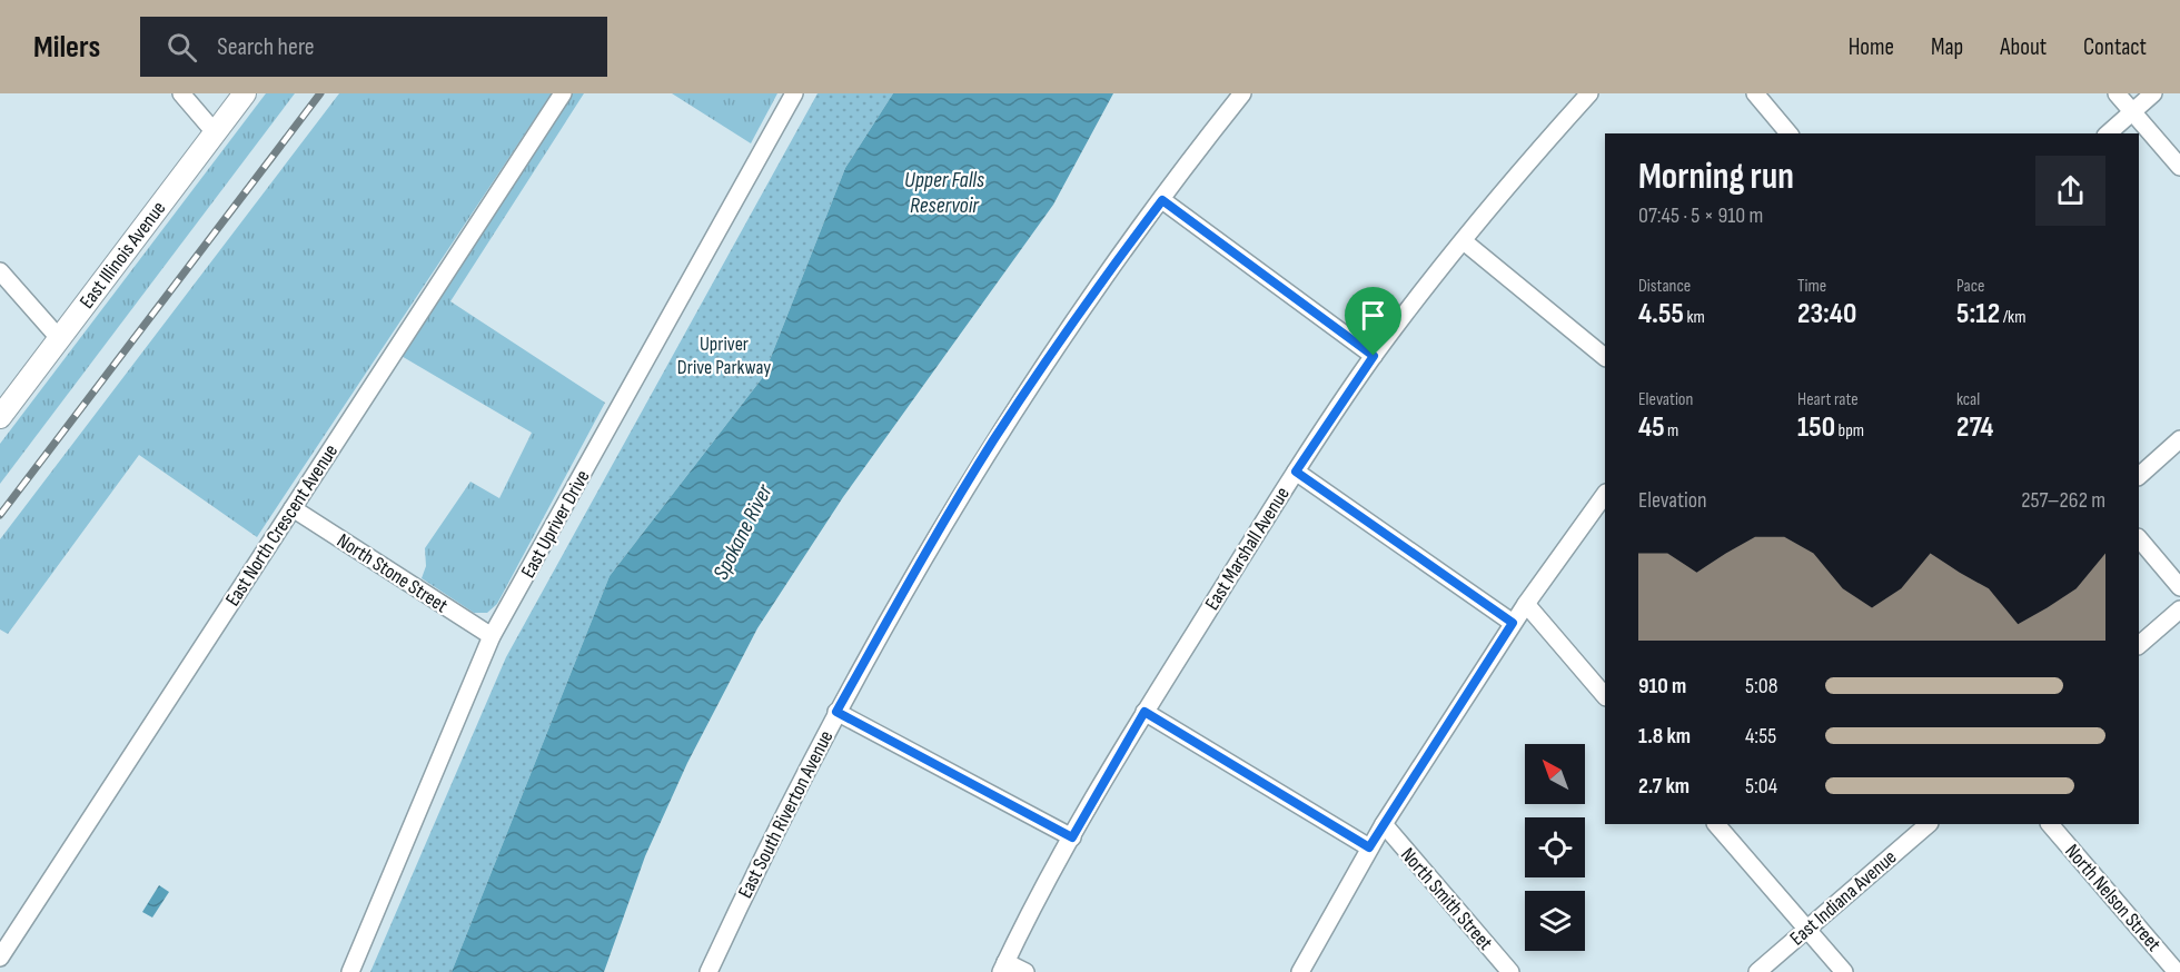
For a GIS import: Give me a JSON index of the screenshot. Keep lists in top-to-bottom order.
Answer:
{
  "streets": {
    "main road": ["East Illinois Avenue"],
    "street": [
      "East Upriver Drive",
      "East North Crescent Avenue",
      "East Marshall Avenue",
      "North Stone Street",
      "East South Riverton Avenue",
      "East Indiana Avenue",
      "North Nelson Street",
      "North Smith Street"
    ]
  },
  "crossings": [
    ["East Upriver Drive", "North Stone Street"],
    ["East North Crescent Avenue", "North Stone Street"],
    ["East Marshall Avenue", "North Smith Street"]
  ],
  "water": ["Upper Falls Reservoir", "Spokane River"],
  "parks": ["Upriver Drive Parkway"],
  "north": "top left",
  "page": {
    "header": "Milers",
    "search": "Search here",
    "nav": [
      "Home",
      "Map",
      "About",
      "Contact"
    ],
    "heading": ["Morning run", "07:45 · 5 × 910 m"],
    "stats": [
      ["Distance", "4.55 km"],
      ["Time", "23:40"],
      ["Pace", "5:12 /km"],
      ["Elevation", "45 m"],
      ["Heart rate", "150 bpm"],
      ["kcal", "274"]
    ],
    "chart": ["Elevation", "257–262 m"],
    "list": [
      {
        "name": "910 m",
        "note": "5:08"
      },
      {
        "name": "1.8 km",
        "note": "4:55"
      },
      {
        "name": "2.7 km",
        "note": "5:04"
      }
    ]
  }
}
